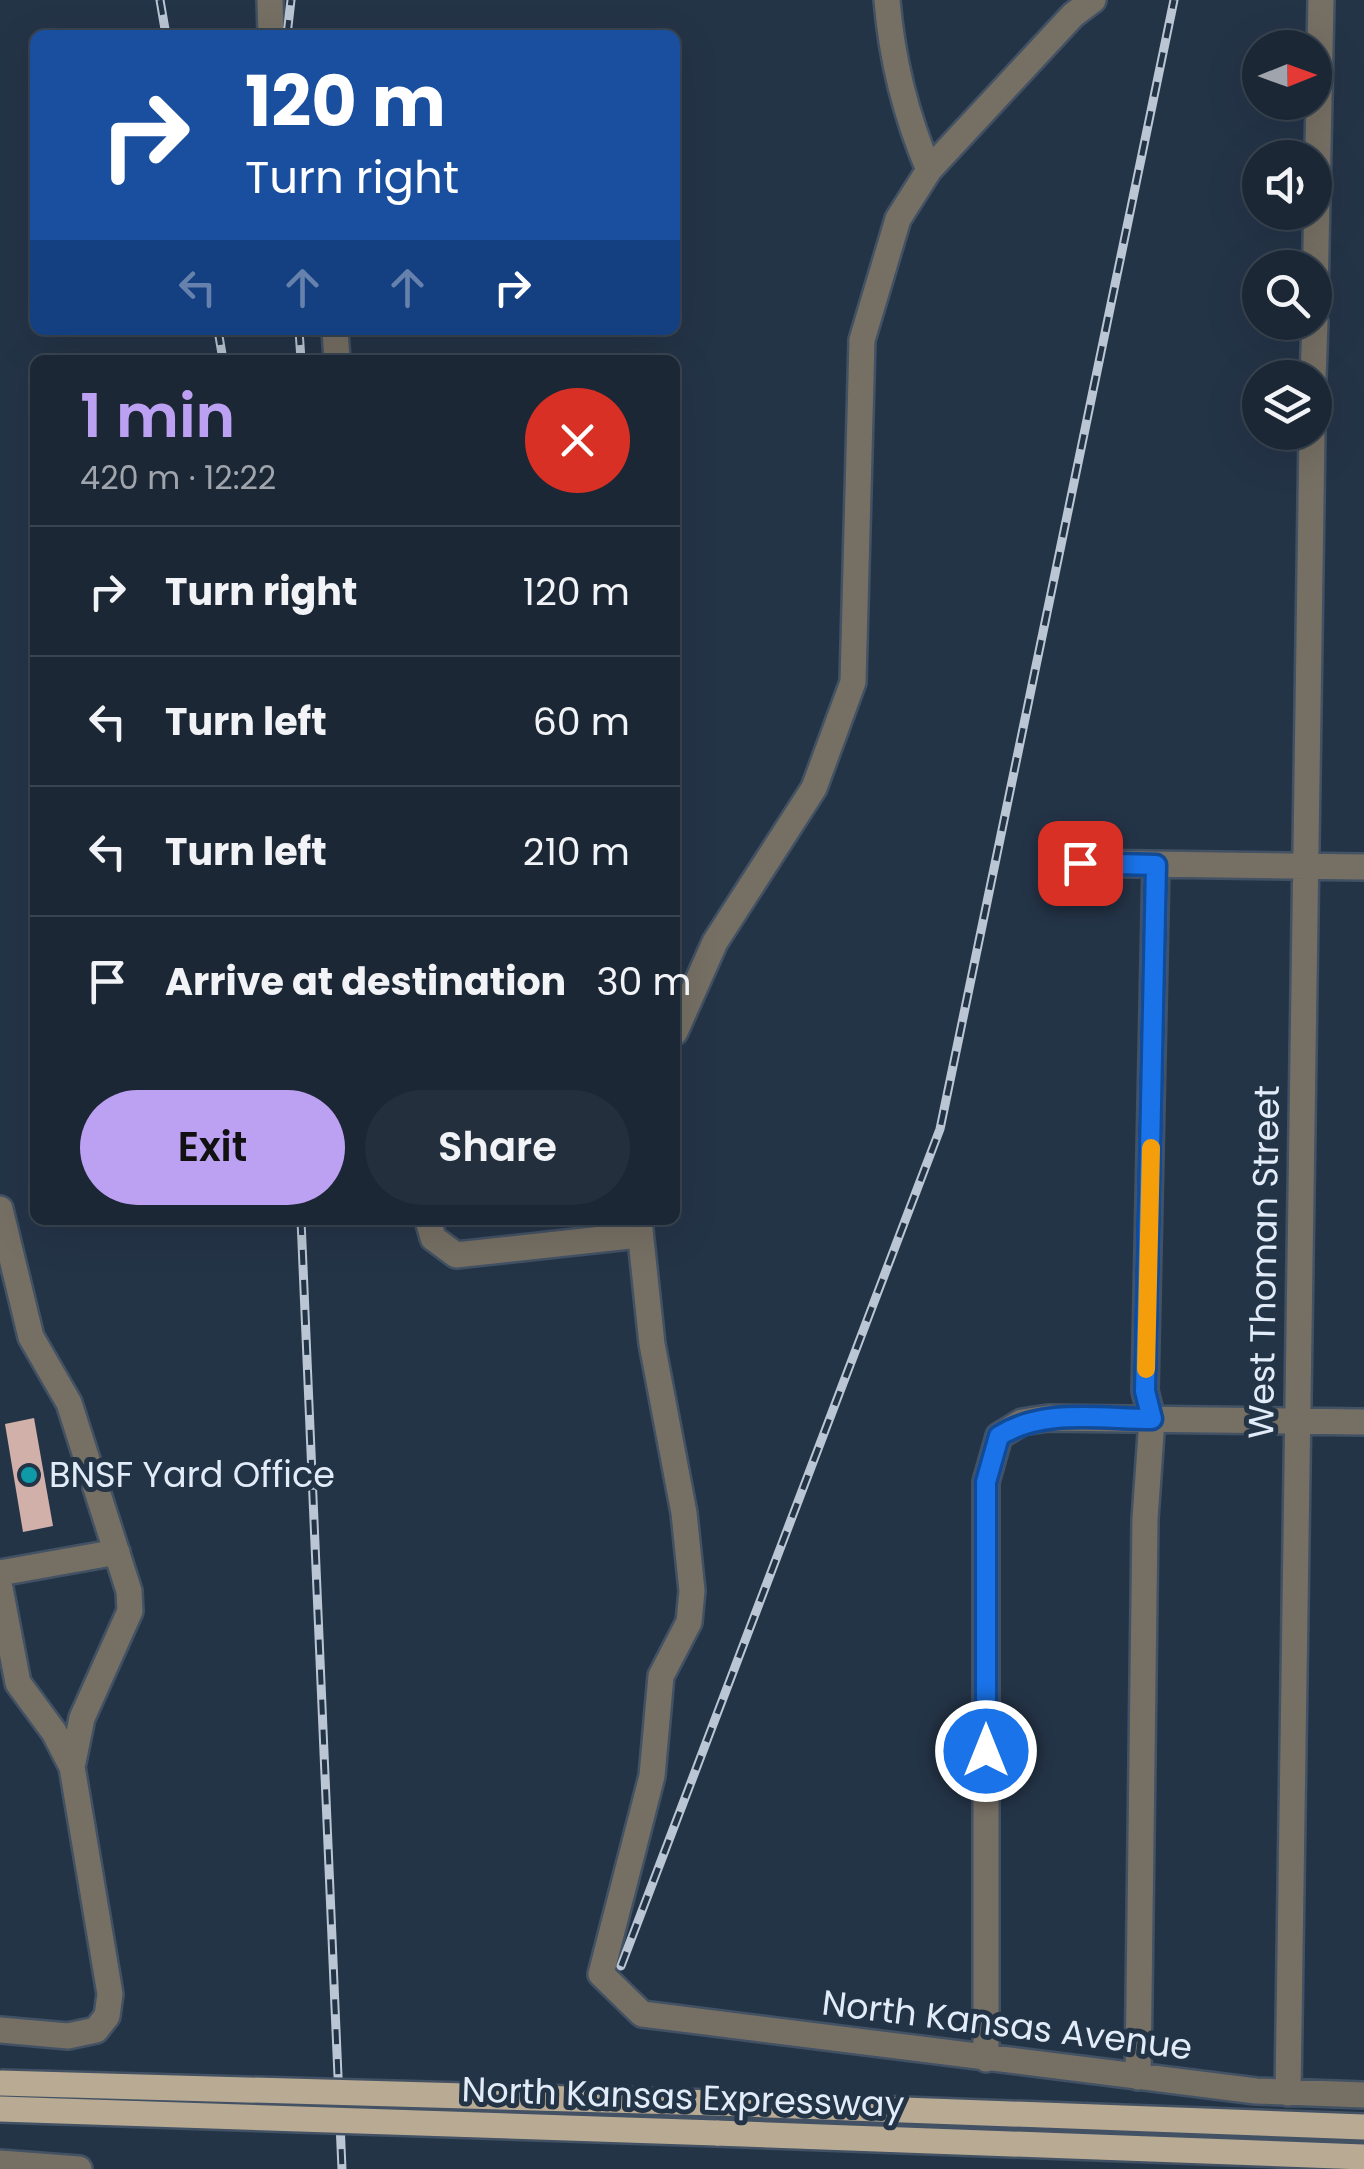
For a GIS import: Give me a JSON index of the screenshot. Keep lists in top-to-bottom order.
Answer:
{
  "streets": {
    "main road": ["North Kansas Expressway"],
    "street": ["West Thoman Street", "North Kansas Avenue"]
  },
  "crossings": [
    ["West Thoman Street", "North Kansas Avenue"]
  ],
  "places": ["BNSF Yard Office"],
  "north": "right",
  "page": {
    "turn": ["120 m", "Turn right"],
    "heading": ["1 min", "420 m · 12:22"],
    "list": [
      {
        "name": "Turn right",
        "value": "120 m"
      },
      {
        "name": "Turn left",
        "value": "60 m"
      },
      {
        "name": "Turn left",
        "value": "210 m"
      },
      {
        "name": "Arrive at destination",
        "value": "30 m"
      }
    ],
    "buttons": ["Exit", "Share"]
  }
}
